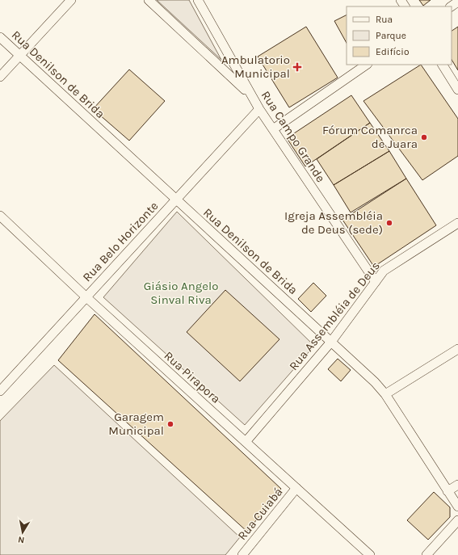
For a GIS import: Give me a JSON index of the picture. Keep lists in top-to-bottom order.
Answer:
{
  "streets": {
    "street": [
      "Rua Denilson de Brida",
      "Rua Campo Grande",
      "Rua Belo Horizonte",
      "Rua Assembléia de Deus",
      "Rua Pirapora",
      "Rua Cuiabá"
    ]
  },
  "crossings": [
    ["Rua Denilson de Brida", "Rua Belo Horizonte"],
    ["Rua Denilson de Brida", "Rua Assembléia de Deus"],
    ["Rua Campo Grande", "Rua Belo Horizonte"],
    ["Rua Campo Grande", "Rua Assembléia de Deus"],
    ["Rua Belo Horizonte", "Rua Pirapora"],
    ["Rua Assembléia de Deus", "Rua Pirapora"],
    ["Rua Pirapora", "Rua Cuiabá"]
  ],
  "parks": ["Giásio Angelo Sinval Riva"],
  "places": {
    "health": ["Ambulatorio Municipal"],
    "other": ["Fórum Comanrca de Juara", "Igreja Assembléia de Deus (sede)", "Garagem Municipal"]
  },
  "legend": ["Rua", "Parque", "Edifício"],
  "north": "bottom"
}
